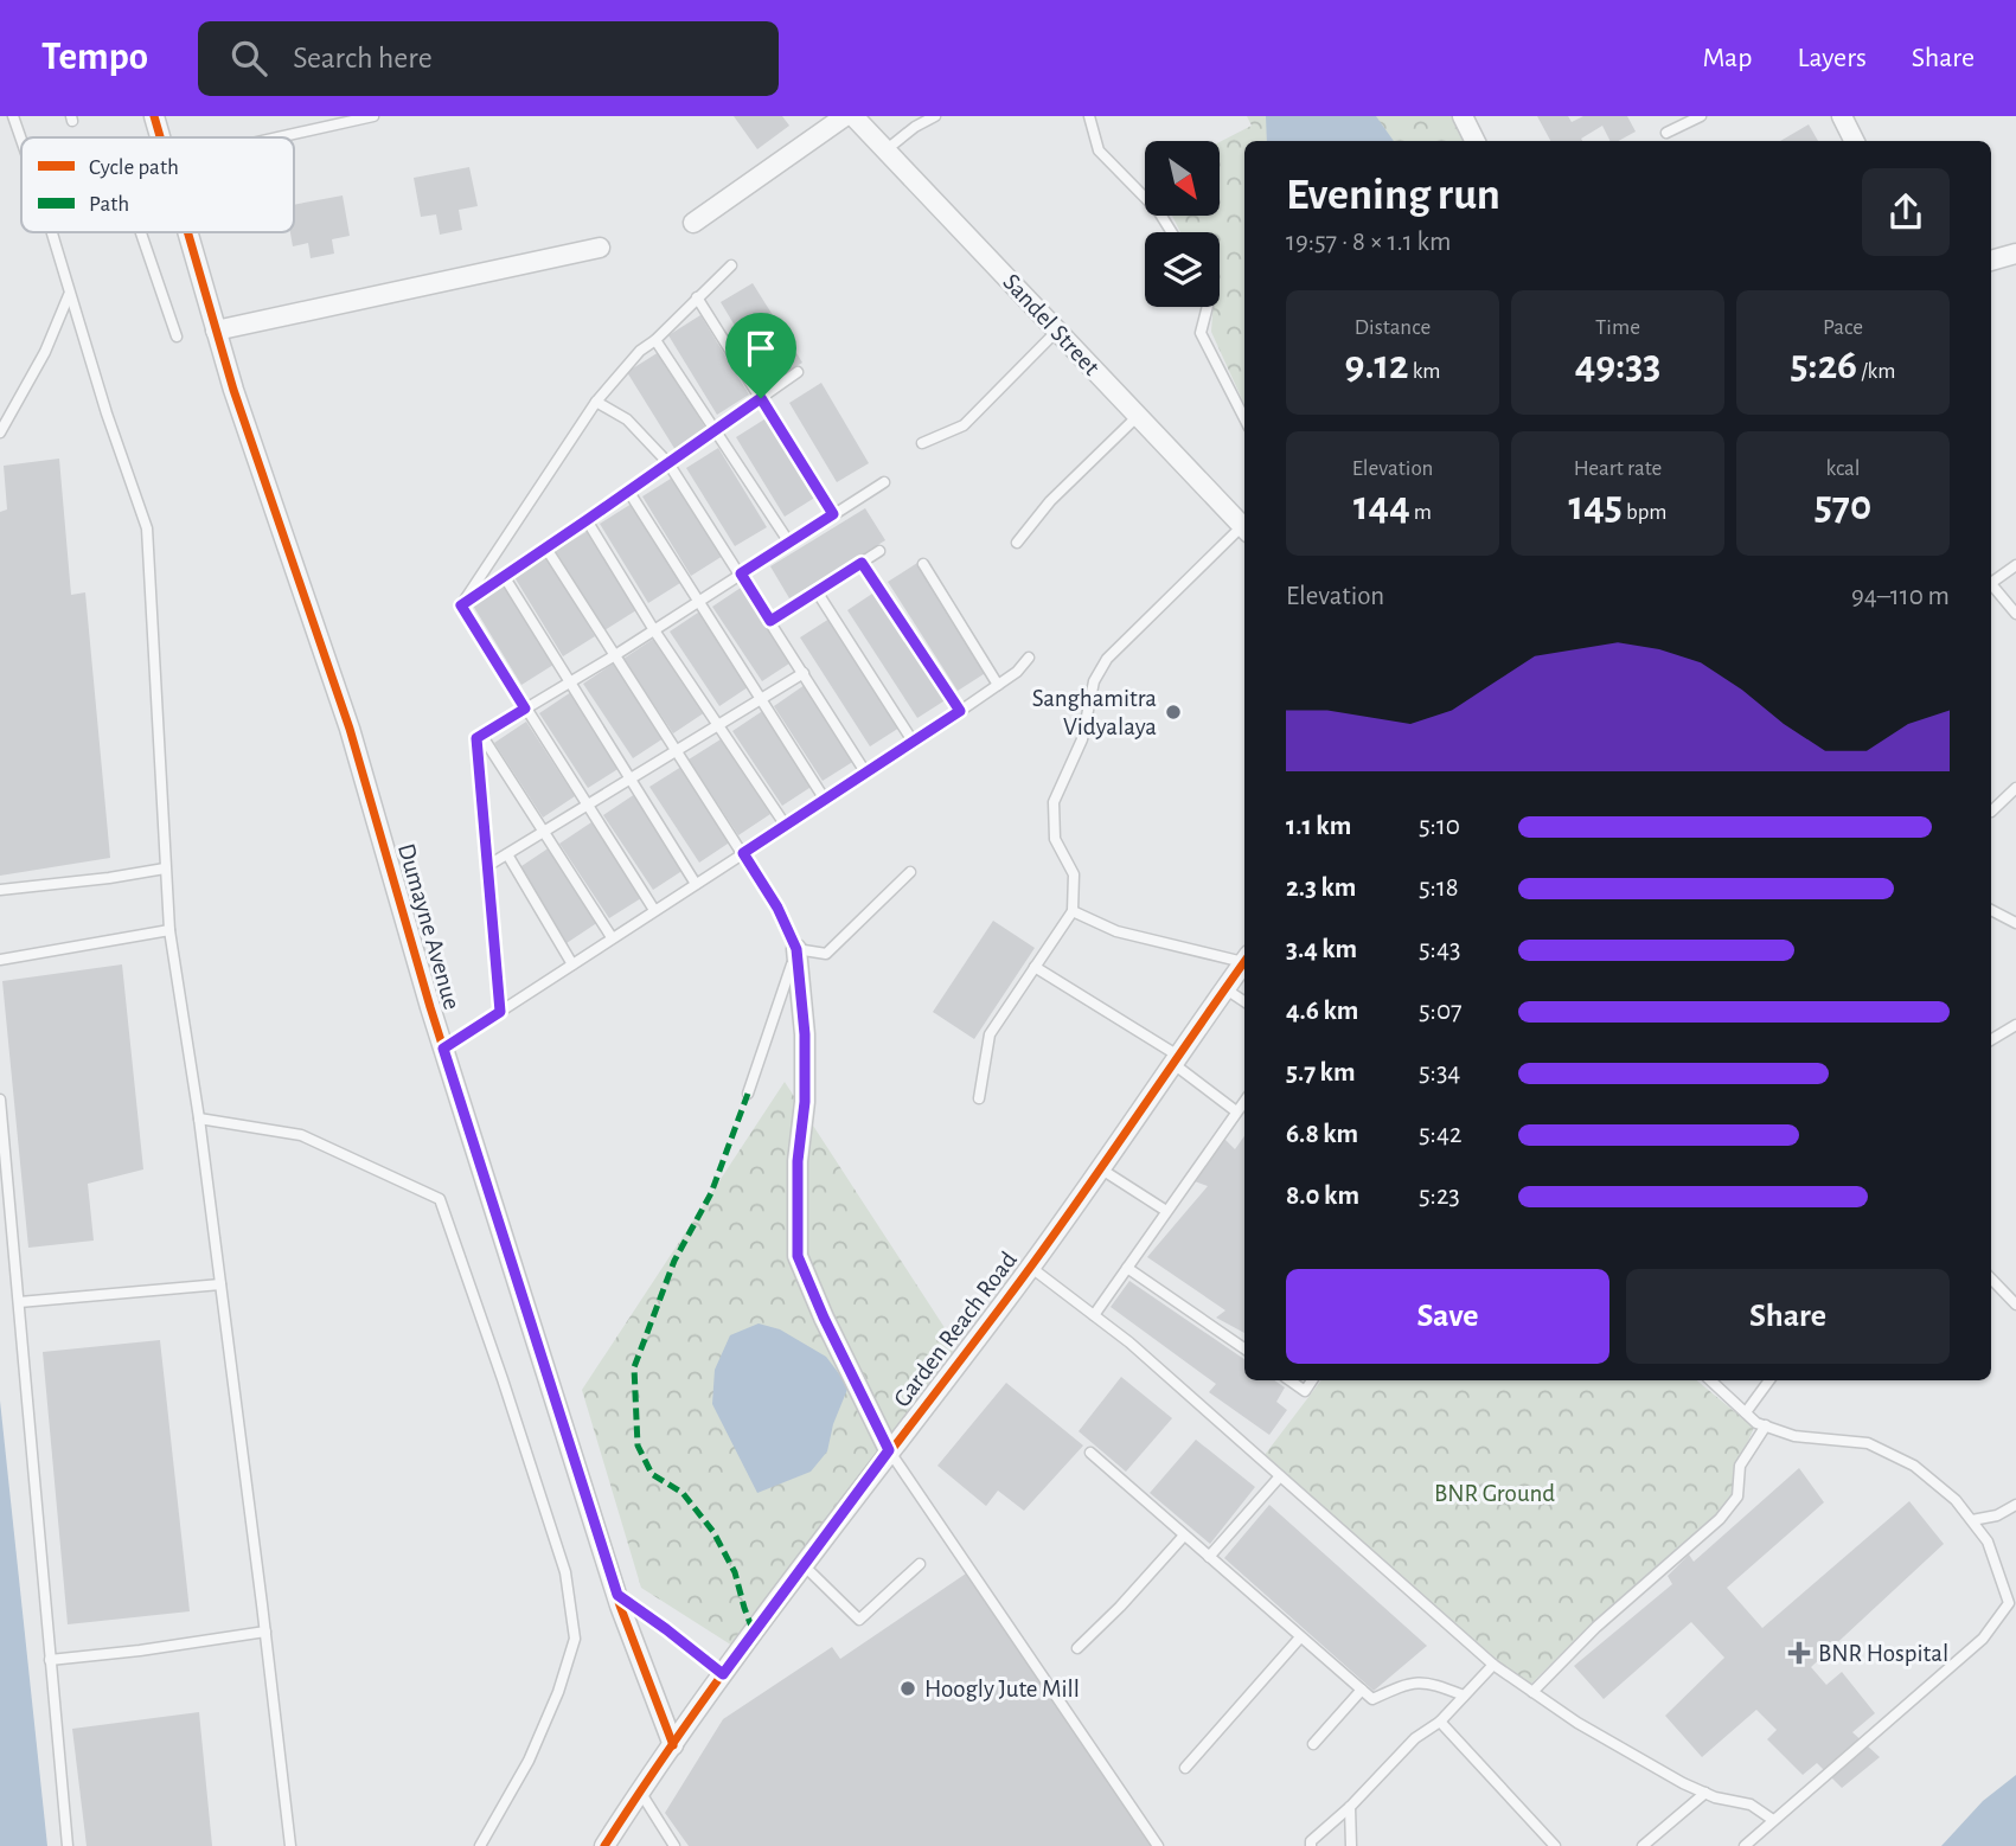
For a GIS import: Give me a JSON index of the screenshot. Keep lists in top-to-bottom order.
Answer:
{
  "streets": {
    "street": ["Sandel Street", "Dumayne Avenue", "Garden Reach Road"]
  },
  "crossings": [
    ["Dumayne Avenue", "Garden Reach Road"]
  ],
  "parks": ["BNR Ground"],
  "places": {
    "other": ["Sanghamitra Vidyalaya", "Hoogly Jute Mill"],
    "health": ["BNR Hospital"]
  },
  "legend": ["Cycle path", "Path"],
  "north": "bottom right",
  "page": {
    "header": "Tempo",
    "search": "Search here",
    "nav": ["Map", "Layers", "Share"],
    "heading": ["Evening run", "19:57 · 8 × 1.1 km"],
    "stats": [
      ["Distance", "9.12 km"],
      ["Time", "49:33"],
      ["Pace", "5:26 /km"],
      ["Elevation", "144 m"],
      ["Heart rate", "145 bpm"],
      ["kcal", "570"]
    ],
    "chart": ["Elevation", "94–110 m"],
    "list": [
      {
        "name": "1.1 km",
        "note": "5:10"
      },
      {
        "name": "2.3 km",
        "note": "5:18"
      },
      {
        "name": "3.4 km",
        "note": "5:43"
      },
      {
        "name": "4.6 km",
        "note": "5:07"
      },
      {
        "name": "5.7 km",
        "note": "5:34"
      },
      {
        "name": "6.8 km",
        "note": "5:42"
      },
      {
        "name": "8.0 km",
        "note": "5:23"
      }
    ],
    "buttons": ["Save", "Share"]
  }
}
